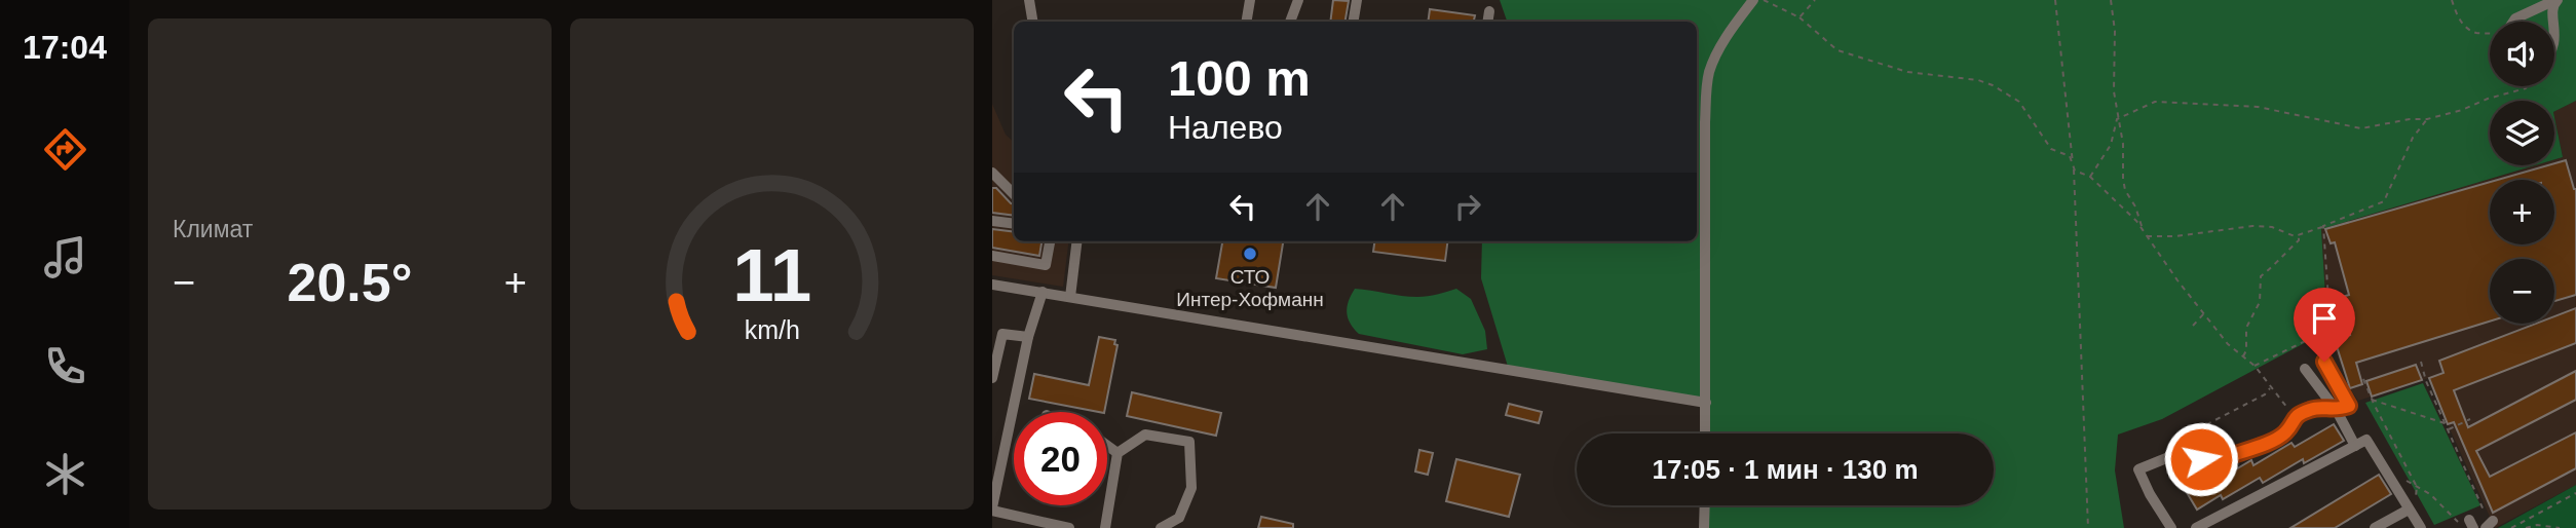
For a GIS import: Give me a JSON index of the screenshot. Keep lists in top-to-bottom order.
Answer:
{
  "places": ["СТО Интер-Хофманн"],
  "page": {
    "tabs": "17:04",
    "tile": "Климат",
    "map_buttons": ["+", "−"],
    "turn": ["100 m", "Налево"],
    "heat": ["−", "20.5°", "+"],
    "limit": "20",
    "trip": "17:05 · 1 мин · 130 m",
    "gauge": ["11", "km/h"]
  }
}
